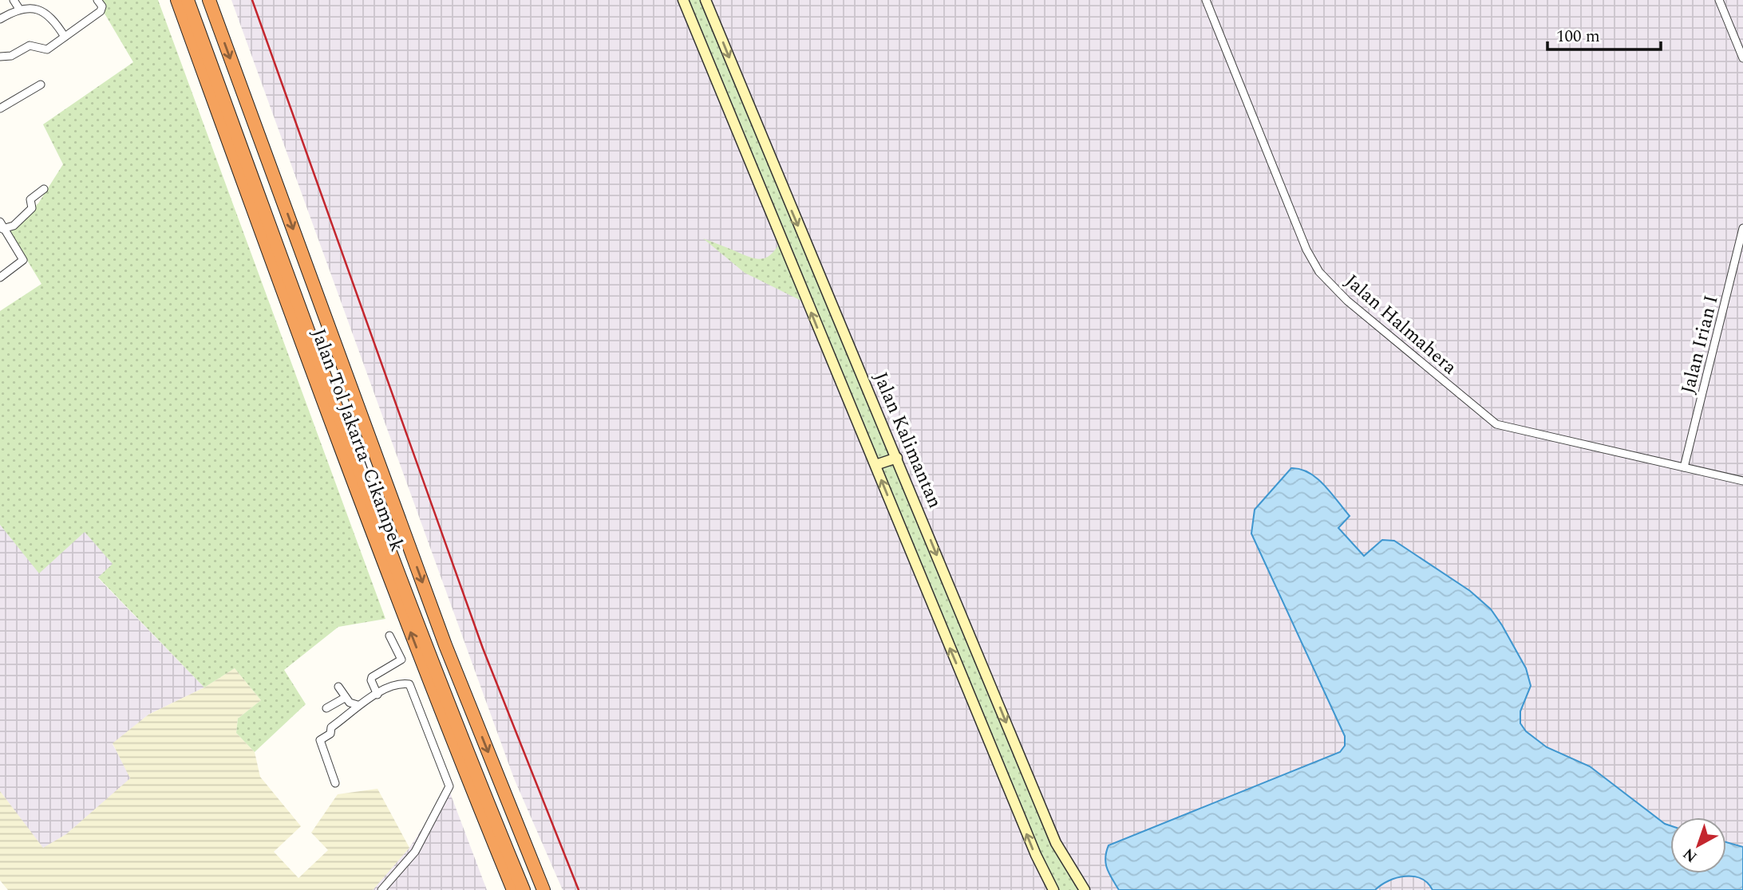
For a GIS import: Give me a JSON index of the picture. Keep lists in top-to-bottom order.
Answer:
{
  "streets": {
    "highway": ["Jalan Tol Jakarta–Cikampek"],
    "street": ["Jalan Halmahera", "Jalan Irian I", "Jalan Kalimantan"]
  },
  "crossings": [
    ["Jalan Halmahera", "Jalan Irian I"]
  ],
  "scale_bar": "100 m",
  "north": "bottom left"
}
